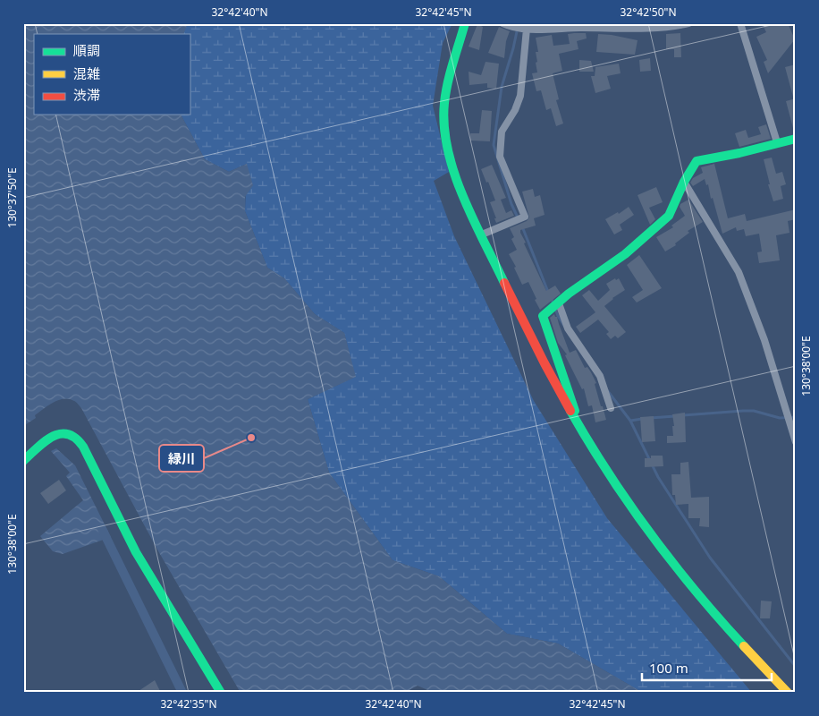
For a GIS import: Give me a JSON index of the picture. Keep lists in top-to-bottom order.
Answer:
{
  "places": ["緑川"],
  "legend": ["順調", "混雑", "渋滞"],
  "scale_bar": "100 m",
  "coordinates": [
    "32°42'40\"N",
    "32°42'45\"N",
    "32°42'50\"N",
    "130°37'50\"E",
    "130°38'00\"E",
    "32°42'35\"N"
  ]
}
